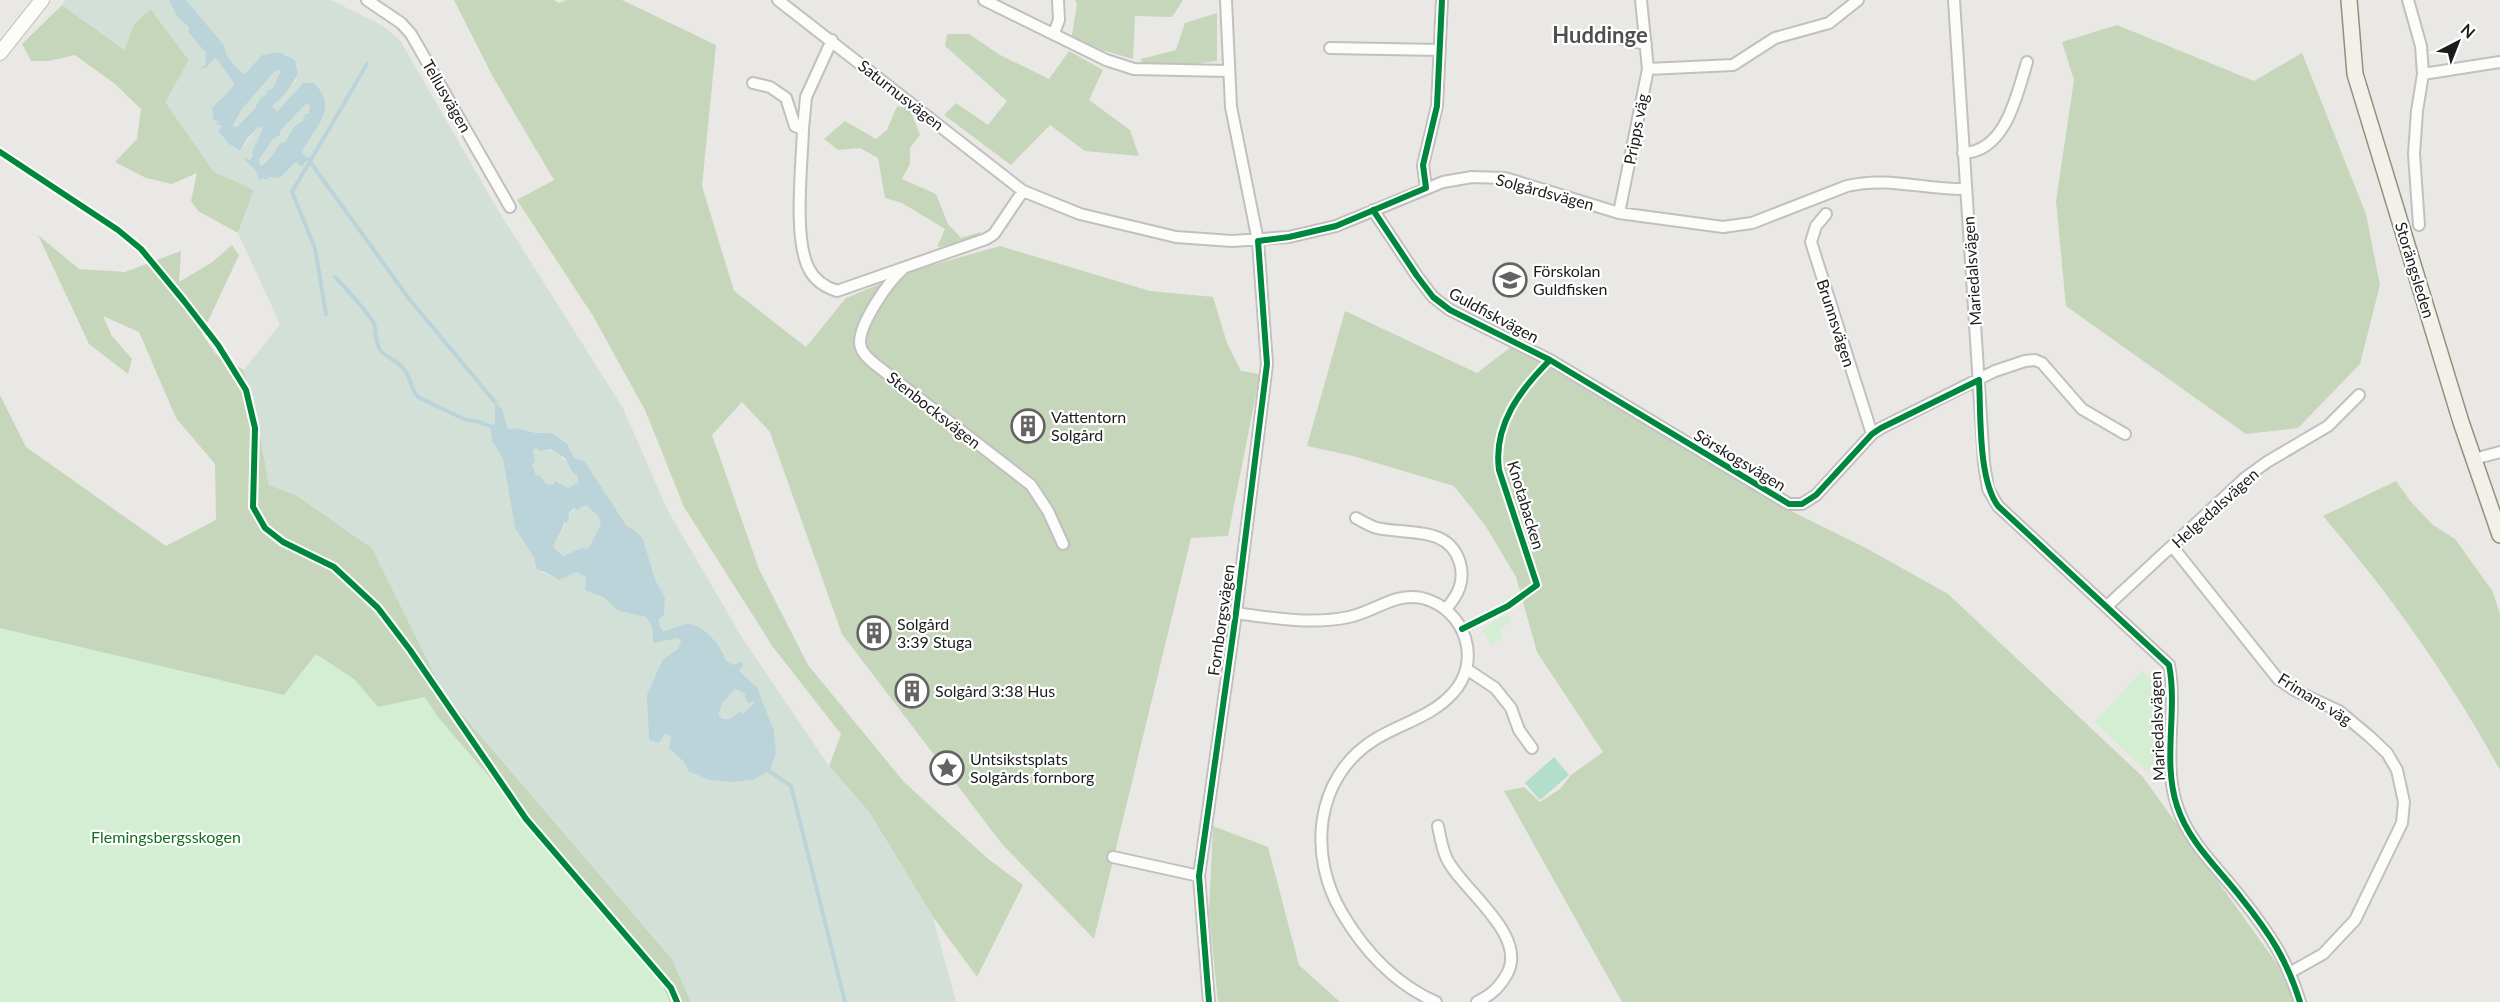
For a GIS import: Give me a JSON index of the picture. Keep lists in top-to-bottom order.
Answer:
{
  "streets": {
    "main road": ["Storängsleden"],
    "street": [
      "Saturnusvägen",
      "Tellusvägen",
      "Pripps väg",
      "Solgårdsvägen",
      "Mariedalsvägen",
      "Guldfiskvägen",
      "Brunnsvägen",
      "Stenbocksvägen",
      "Sörskogsvägen",
      "Helgedalsvägen",
      "Fornborgsvägen",
      "Frimans väg"
    ],
    "cycle path": ["Knotabacken"]
  },
  "crossings": [
    ["Saturnusvägen", "Solgårdsvägen"],
    ["Saturnusvägen", "Stenbocksvägen"],
    ["Pripps väg", "Solgårdsvägen"],
    ["Solgårdsvägen", "Mariedalsvägen"],
    ["Solgårdsvägen", "Guldfiskvägen"],
    ["Solgårdsvägen", "Stenbocksvägen"],
    ["Solgårdsvägen", "Fornborgsvägen"],
    ["Mariedalsvägen", "Sörskogsvägen"],
    ["Mariedalsvägen", "Helgedalsvägen"],
    ["Mariedalsvägen", "Frimans väg"],
    ["Guldfiskvägen", "Sörskogsvägen"],
    ["Brunnsvägen", "Sörskogsvägen"],
    ["Helgedalsvägen", "Frimans väg"]
  ],
  "districts": ["Huddinge"],
  "parks": ["Flemingsbergsskogen"],
  "places": {
    "school or university": ["Förskolan Guldfisken"],
    "building": ["Vattentorn Solgård", "Solgård 3:39 Stuga", "Solgård 3:38 Hus"],
    "place": ["Untsikstsplats Solgårds fornborg"]
  },
  "north": "top right"
}
